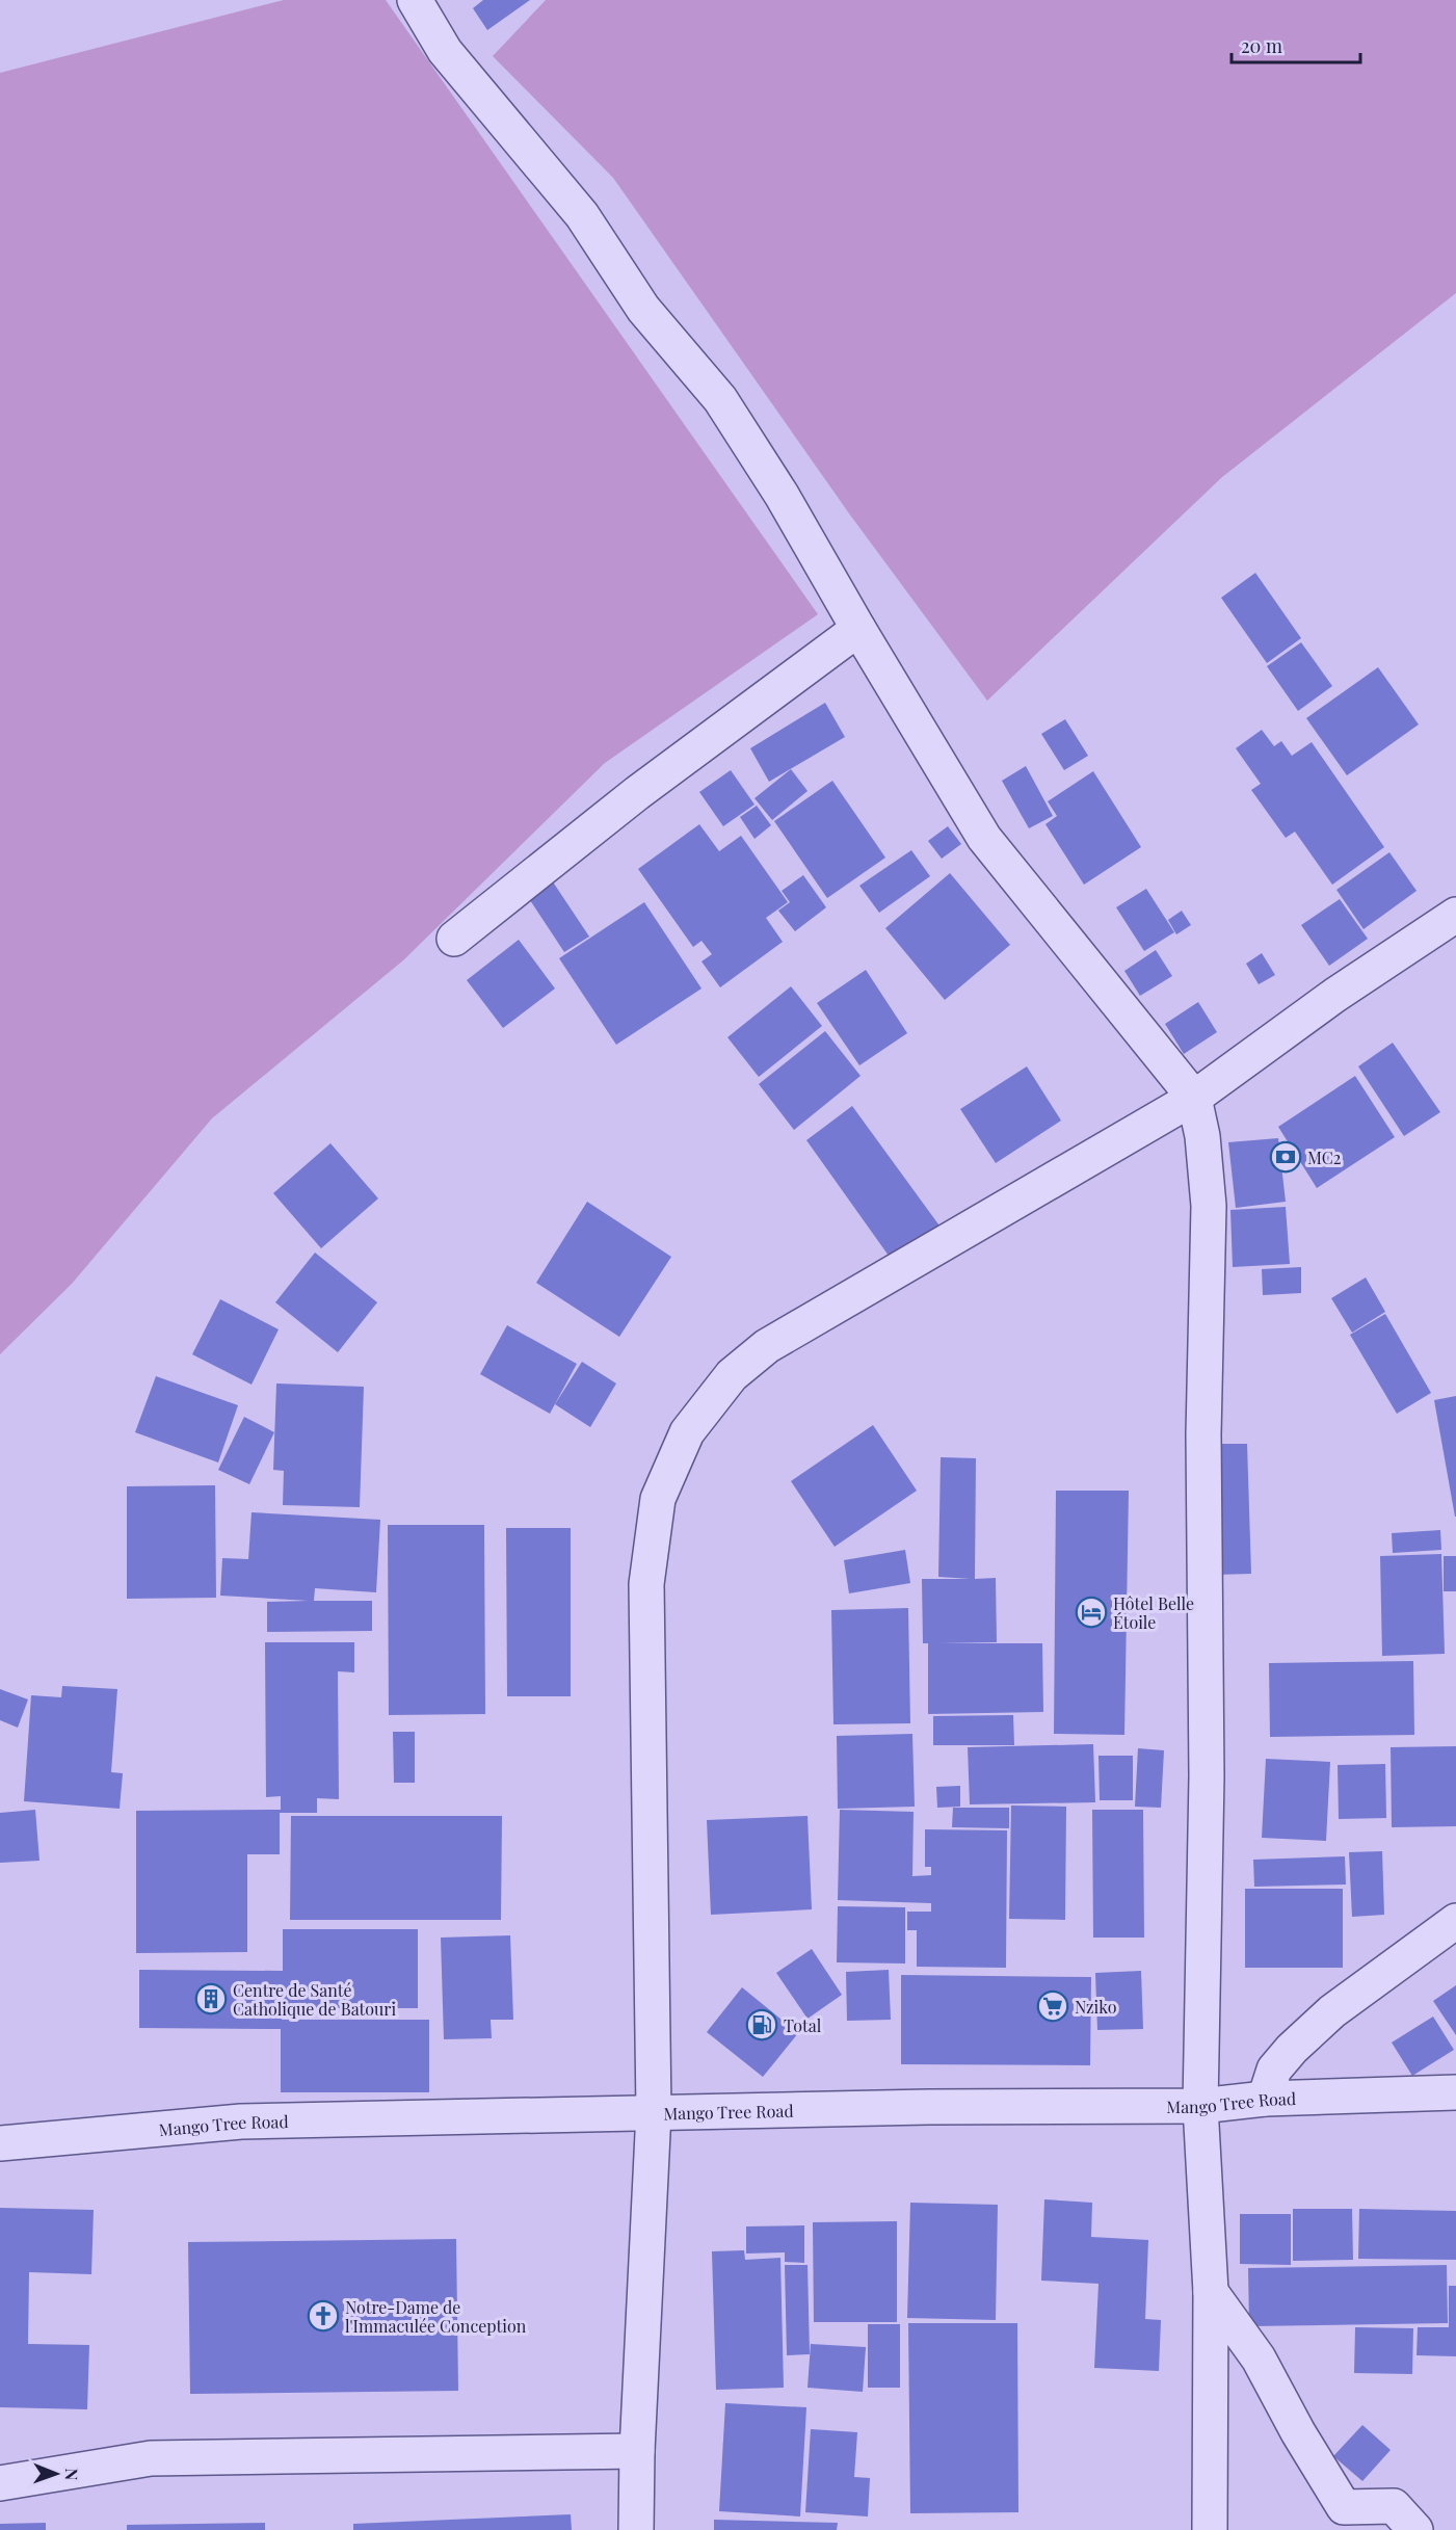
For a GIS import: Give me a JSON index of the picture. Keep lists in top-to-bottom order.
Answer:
{
  "streets": {
    "street": ["Mango Tree Road"]
  },
  "places": {
    "bank": ["MC2"],
    "hotel": ["Hôtel Belle Étoile"],
    "building": ["Centre de Santé Catholique de Batouri"],
    "supermarket": ["Nziko"],
    "fuel station": ["Total"],
    "church": ["Notre-Dame de l'Immaculée Conception"]
  },
  "scale_bar": "20 m",
  "north": "right"
}
